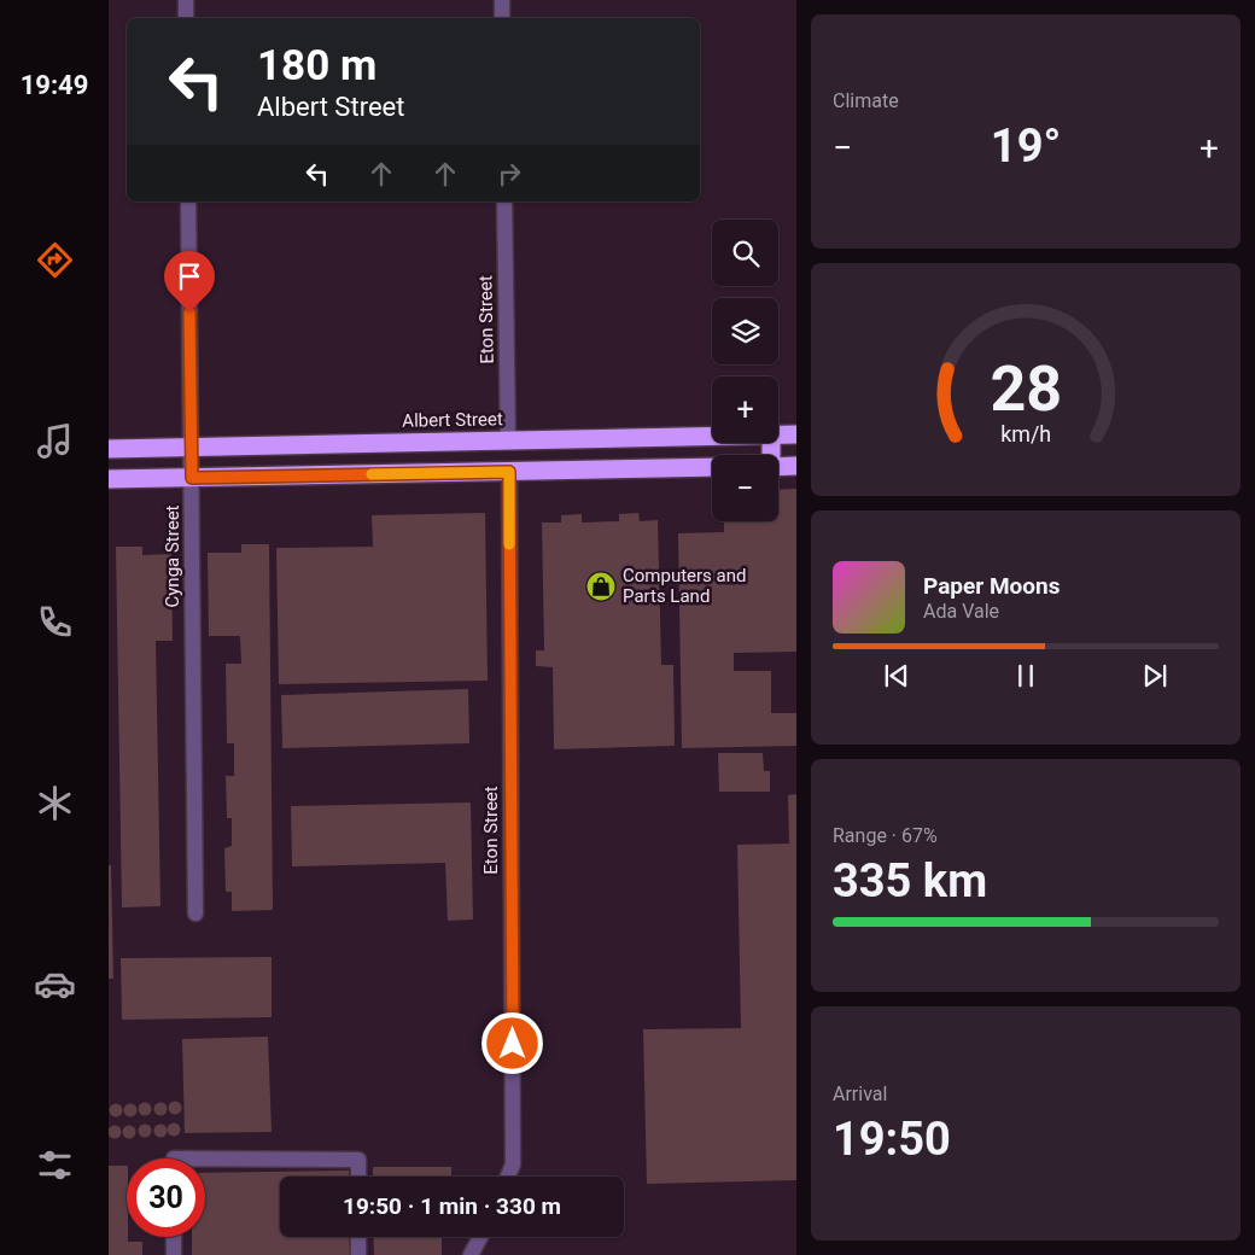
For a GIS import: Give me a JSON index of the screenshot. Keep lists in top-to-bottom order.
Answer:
{
  "streets": {
    "highway": ["Albert Street"],
    "street": ["Eton Street", "Cynga Street"]
  },
  "crossings": [
    ["Eton Street", "Albert Street"],
    ["Albert Street", "Cynga Street"]
  ],
  "places": {
    "shop": ["Computers and Parts Land"]
  },
  "page": {
    "tabs": "19:49",
    "tile": [
      "Climate",
      ["Range · 67%", "335 km"],
      ["Arrival", "19:50"]
    ],
    "turn": ["180 m", "Albert Street"],
    "heat": ["−", "19°", "+"],
    "map_buttons": ["+", "−"],
    "song": ["Paper Moons", "Ada Vale"],
    "limit": "30",
    "trip": "19:50 · 1 min · 330 m",
    "gauge": ["28", "km/h"]
  }
}
